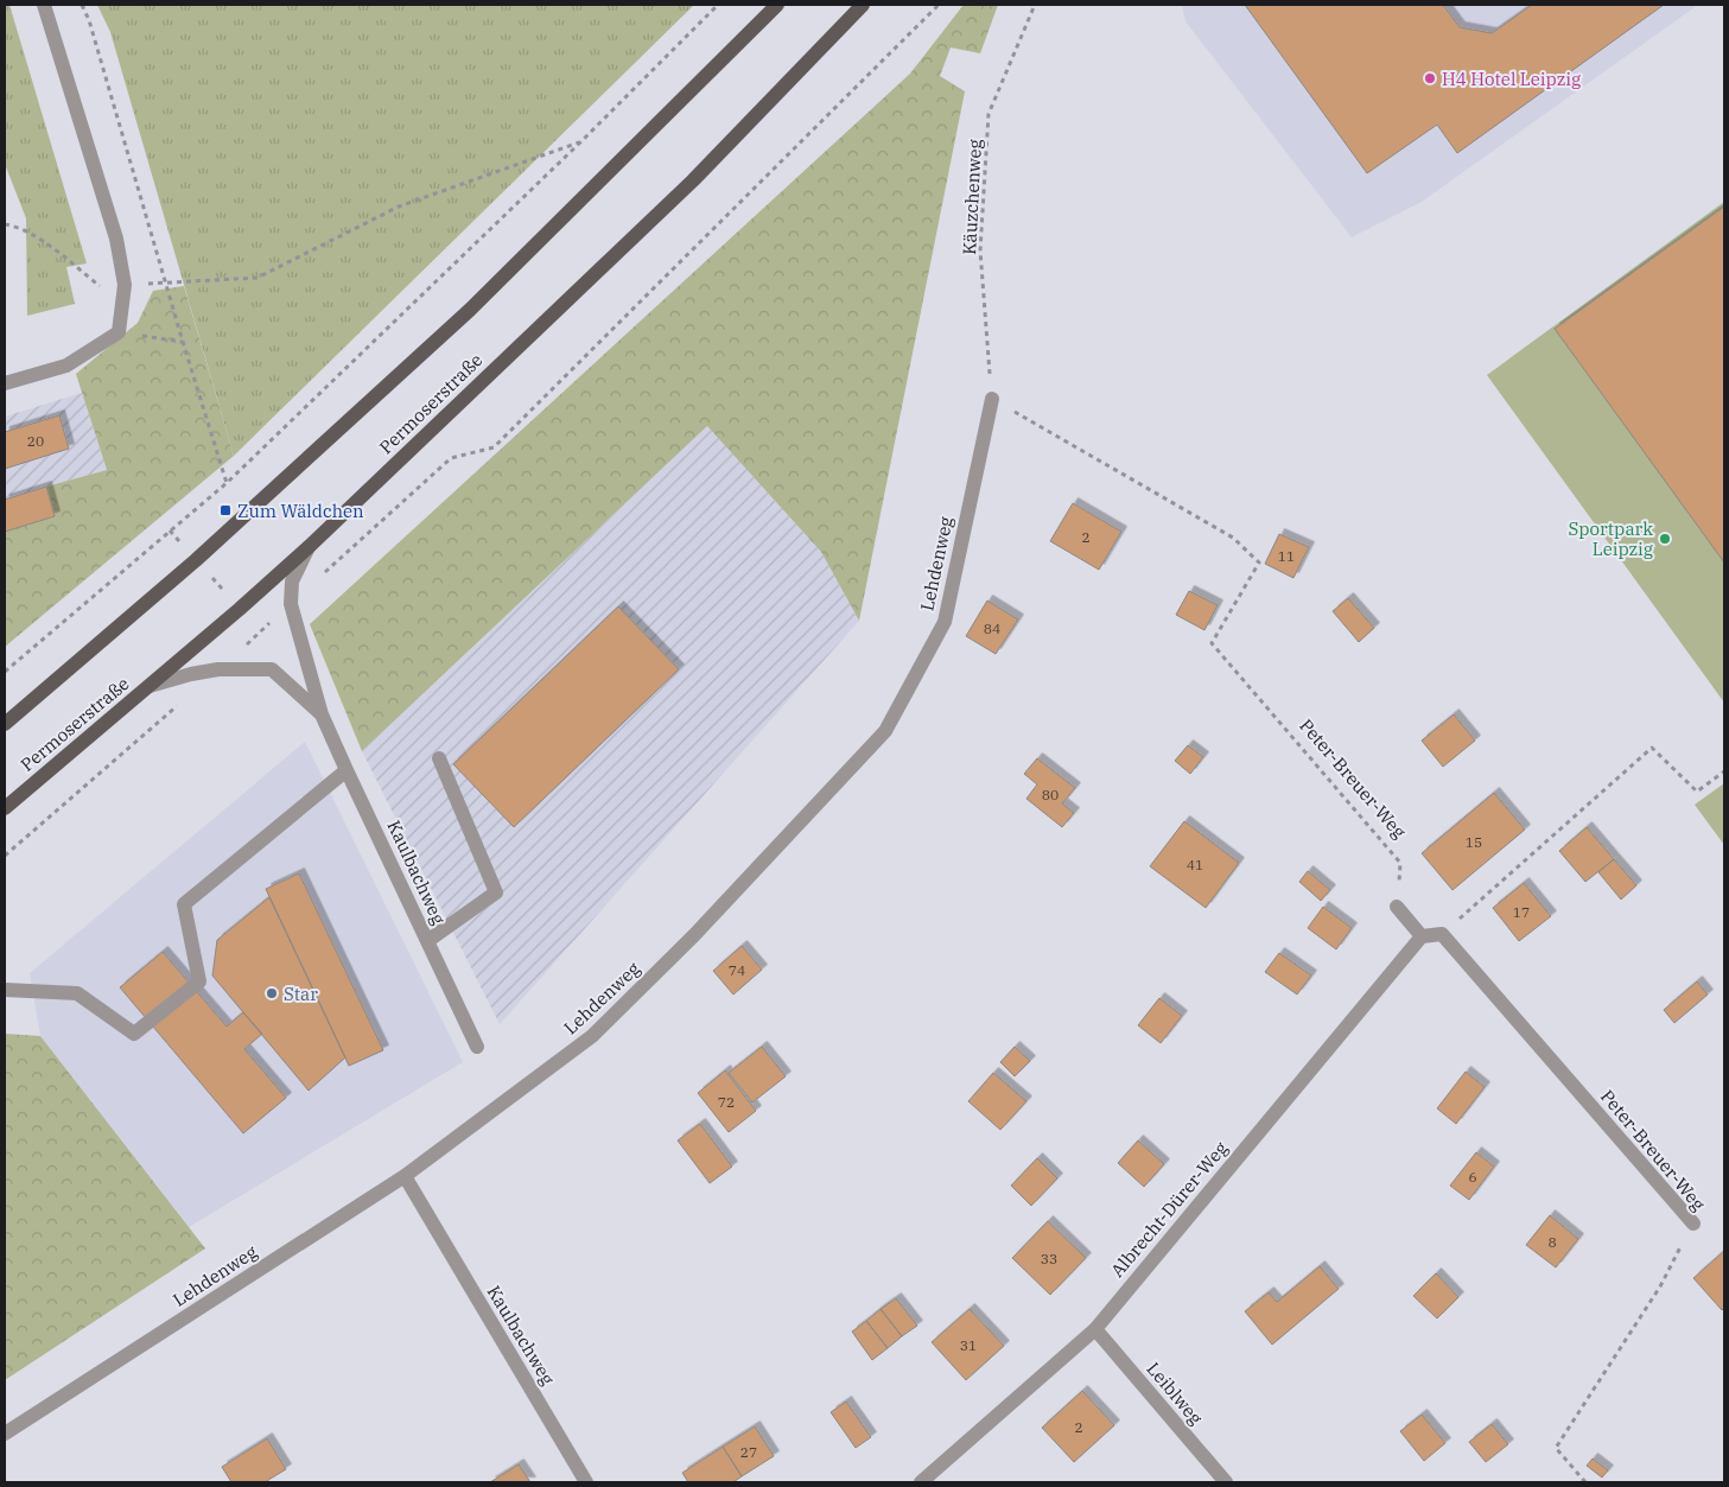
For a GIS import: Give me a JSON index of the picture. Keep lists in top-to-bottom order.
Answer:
{
  "streets": {
    "main road": ["Permoserstraße"],
    "street": [
      "Lehdenweg",
      "Peter-Breuer-Weg",
      "Kaulbachweg",
      "Albrecht-Dürer-Weg",
      "Leiblweg"
    ],
    "path": ["Käuzchenweg"]
  },
  "crossings": [
    ["Käuzchenweg", "Lehdenweg"],
    ["Käuzchenweg", "Peter-Breuer-Weg"],
    ["Permoserstraße", "Kaulbachweg"],
    ["Lehdenweg", "Peter-Breuer-Weg"],
    ["Lehdenweg", "Kaulbachweg"],
    ["Albrecht-Dürer-Weg", "Leiblweg"]
  ],
  "places": {
    "other": ["H4 Hotel Leipzig", "Sportpark Leipzig", "Star"],
    "transit": ["Zum Wäldchen"]
  },
  "house_numbers": [
    "20",
    "2",
    "11",
    "84",
    "80",
    "15",
    "41",
    "17",
    "74",
    "72",
    "6",
    "8",
    "33",
    "31",
    "2",
    "27"
  ]
}
